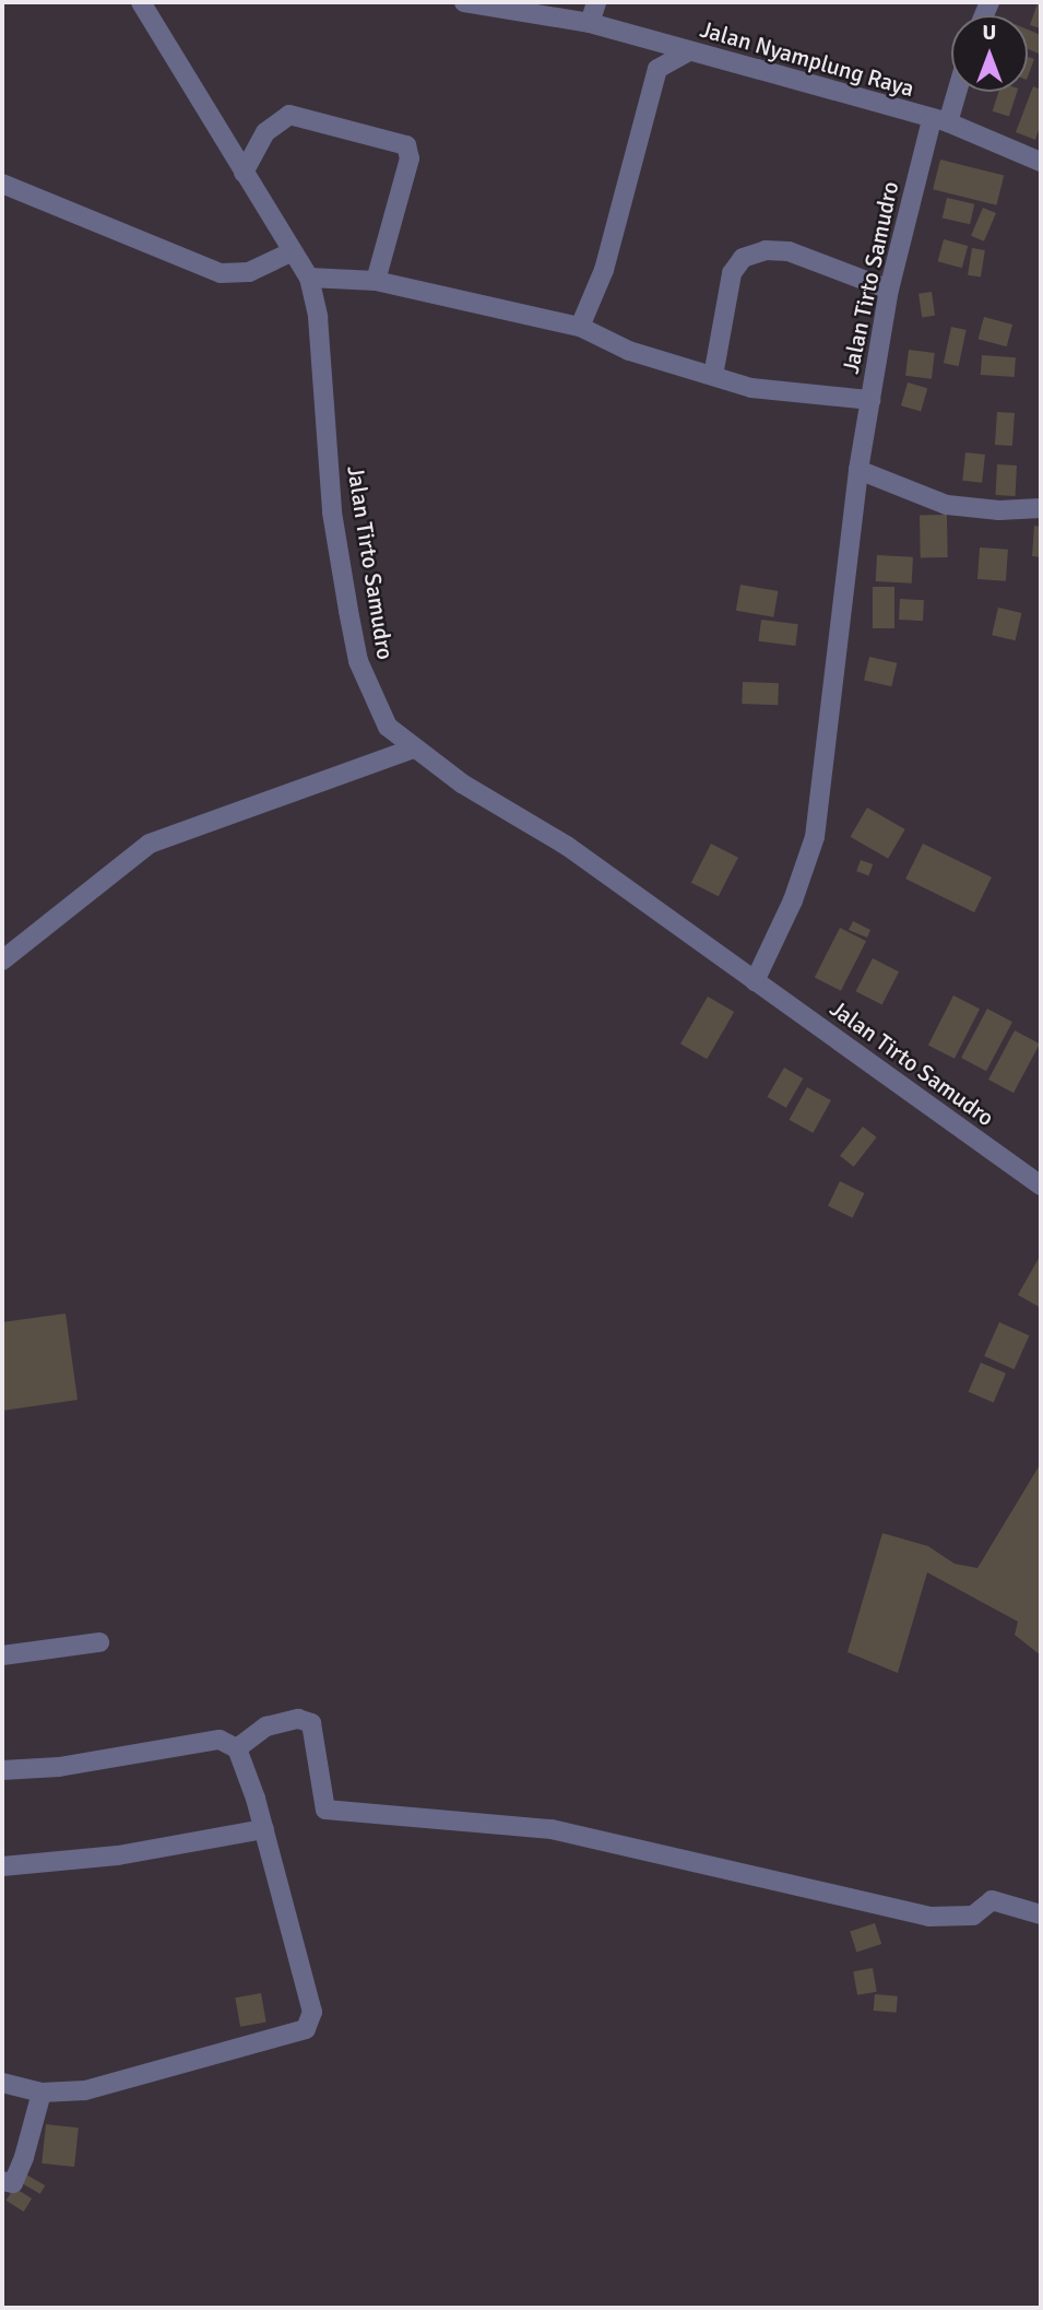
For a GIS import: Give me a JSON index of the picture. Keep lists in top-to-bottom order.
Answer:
{
  "streets": {
    "street": ["Jalan Nyamplung Raya", "Jalan Tirto Samudro"]
  },
  "crossings": [
    ["Jalan Nyamplung Raya", "Jalan Tirto Samudro"]
  ],
  "north": "top"
}
